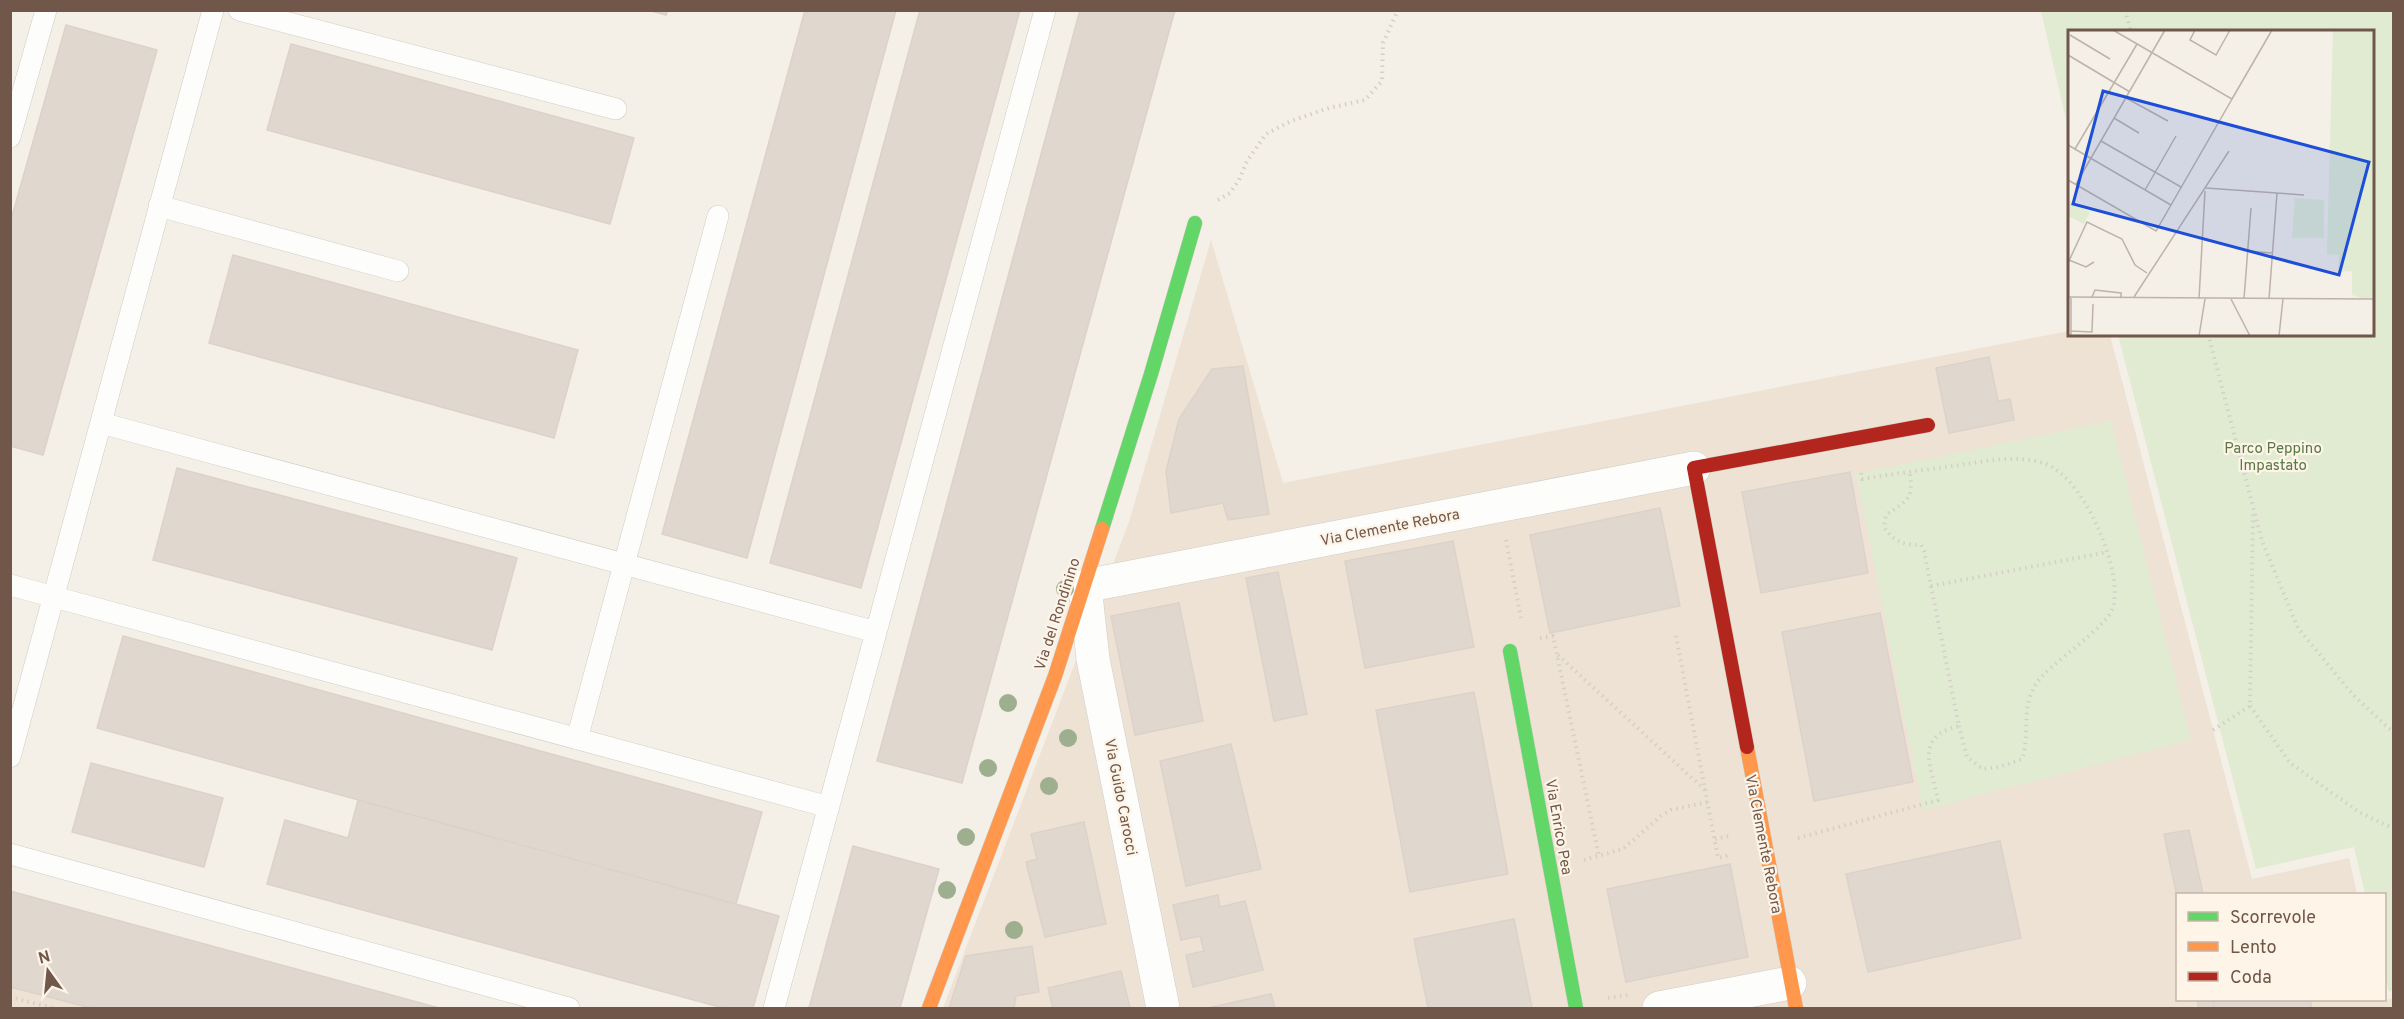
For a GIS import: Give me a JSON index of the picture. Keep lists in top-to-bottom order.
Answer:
{
  "streets": {
    "street": [
      "Via Clemente Rebora",
      "Via del Rondinino",
      "Via Guido Carocci",
      "Via Enrico Pea"
    ]
  },
  "crossings": [
    ["Via Clemente Rebora", "Via del Rondinino"],
    ["Via Clemente Rebora", "Via Guido Carocci"],
    ["Via del Rondinino", "Via Guido Carocci"]
  ],
  "parks": ["Parco Peppino Impastato"],
  "legend": ["Scorrevole", "Lento", "Coda"],
  "north": "top"
}
